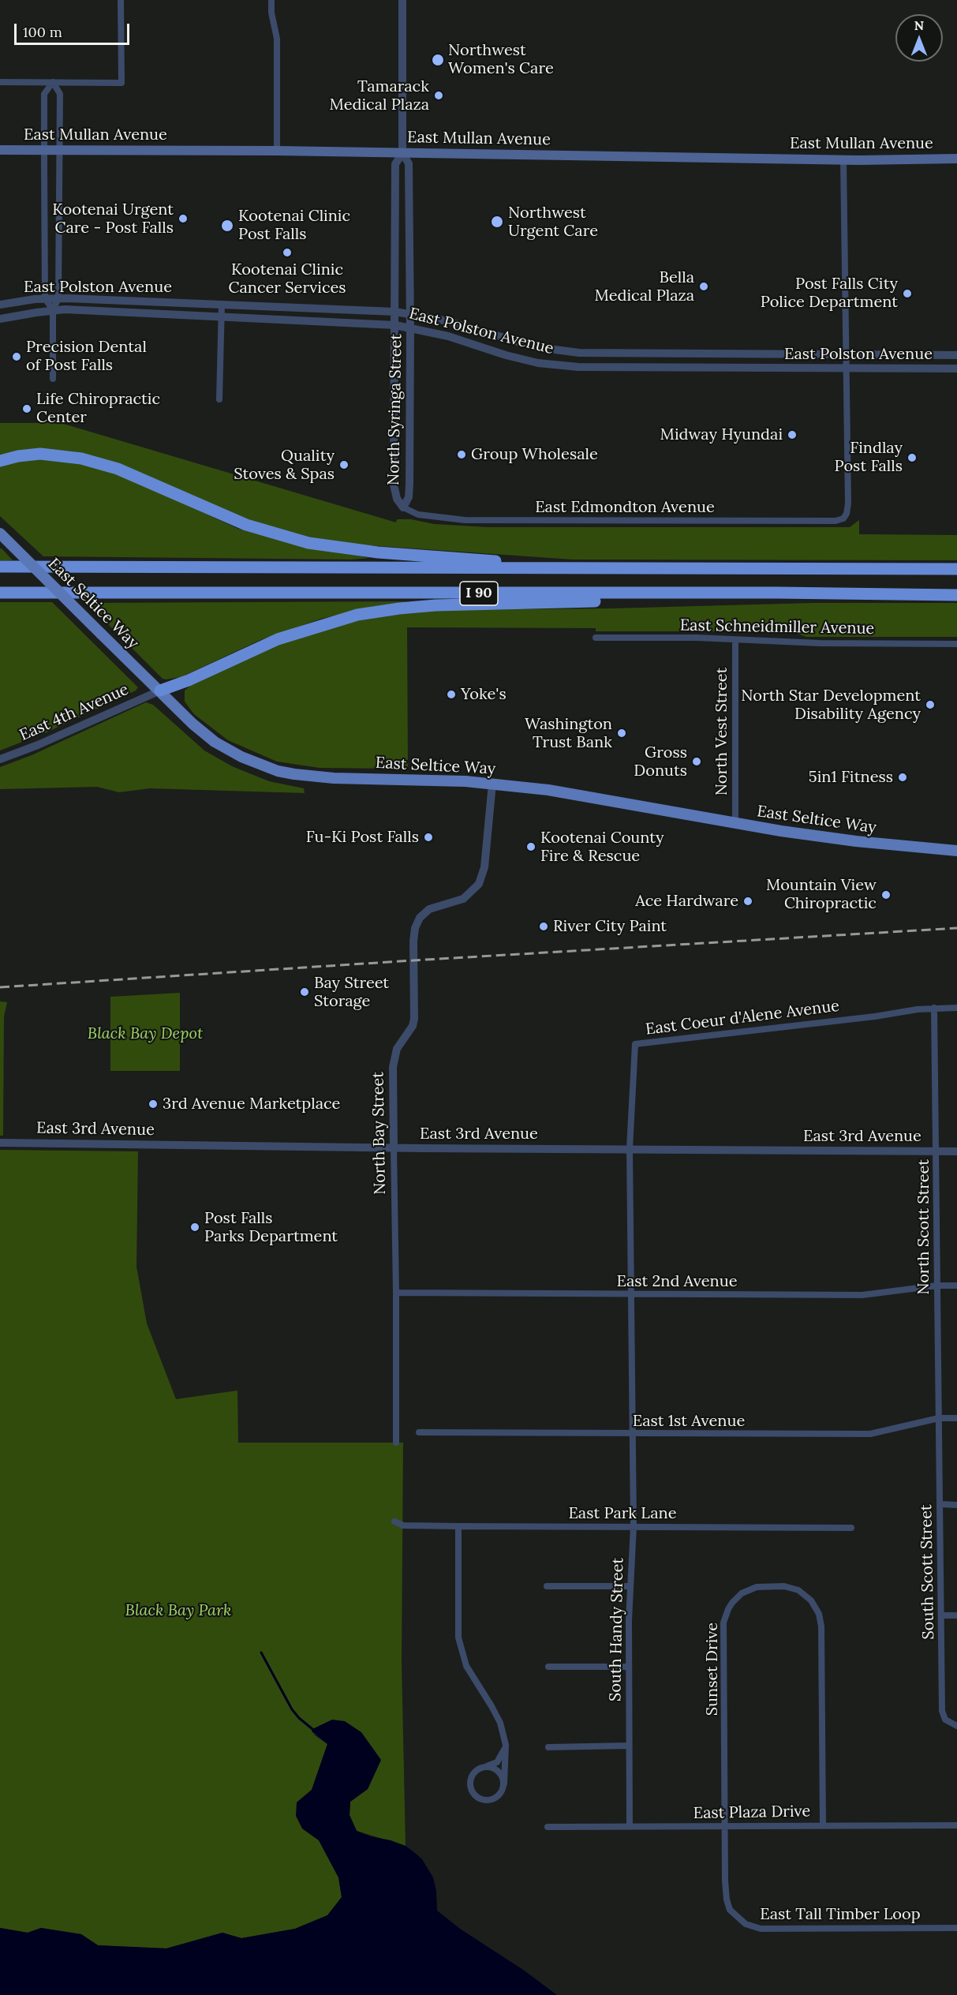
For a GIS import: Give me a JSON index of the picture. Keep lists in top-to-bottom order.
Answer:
{
  "streets": {
    "highway": ["I 90"],
    "main road": ["East Mullan Avenue", "East Seltice Way"],
    "street": [
      "East Polston Avenue",
      "North Syringa Street",
      "East Edmondton Avenue",
      "East Schneidmiller Avenue",
      "East 4th Avenue",
      "North Vest Street",
      "East Coeur d'Alene Avenue",
      "East 3rd Avenue",
      "North Bay Street",
      "North Scott Street",
      "East 2nd Avenue",
      "East 1st Avenue",
      "East Park Lane",
      "South Scott Street",
      "South Handy Street",
      "Sunset Drive",
      "East Plaza Drive",
      "East Tall Timber Loop"
    ]
  },
  "crossings": [
    ["East Mullan Avenue", "North Syringa Street"],
    ["East Polston Avenue", "North Syringa Street"],
    ["East Polston Avenue", "East Edmondton Avenue"],
    ["North Syringa Street", "East Edmondton Avenue"],
    ["East Seltice Way", "East 4th Avenue"],
    ["East Seltice Way", "North Vest Street"],
    ["East Seltice Way", "North Bay Street"],
    ["East Schneidmiller Avenue", "North Vest Street"],
    ["East Coeur d'Alene Avenue", "East 3rd Avenue"],
    ["East Coeur d'Alene Avenue", "North Scott Street"],
    ["East Coeur d'Alene Avenue", "South Handy Street"],
    ["East 3rd Avenue", "North Bay Street"],
    ["East 3rd Avenue", "North Scott Street"],
    ["East 3rd Avenue", "South Handy Street"],
    ["North Bay Street", "East 2nd Avenue"],
    ["North Scott Street", "East 2nd Avenue"],
    ["North Scott Street", "East 1st Avenue"],
    ["North Scott Street", "South Scott Street"],
    ["East 2nd Avenue", "South Handy Street"],
    ["East 1st Avenue", "South Scott Street"],
    ["East 1st Avenue", "South Handy Street"],
    ["East Park Lane", "South Handy Street"],
    ["South Handy Street", "East Plaza Drive"],
    ["Sunset Drive", "East Plaza Drive"],
    ["Sunset Drive", "East Tall Timber Loop"],
    ["East Plaza Drive", "East Tall Timber Loop"]
  ],
  "parks": ["Black Bay Depot", "Black Bay Park"],
  "places": [
    "Northwest Women's Care",
    "Tamarack Medical Plaza",
    "Kootenai Urgent Care - Post Falls",
    "Northwest Urgent Care",
    "Kootenai Clinic Post Falls",
    "Kootenai Clinic Cancer Services",
    "Bella Medical Plaza",
    "Post Falls City Police Department",
    "Precision Dental of Post Falls",
    "Life Chiropractic Center",
    "Midway Hyundai",
    "Group Wholesale",
    "Findlay Post Falls",
    "Quality Stoves & Spas",
    "Yoke's",
    "North Star Development Disability Agency",
    "Washington Trust Bank",
    "Gross Donuts",
    "5in1 Fitness",
    "Fu-Ki Post Falls",
    "Kootenai County Fire & Rescue",
    "Mountain View Chiropractic",
    "Ace Hardware",
    "River City Paint",
    "Bay Street Storage",
    "3rd Avenue Marketplace",
    "Post Falls Parks Department"
  ],
  "scale_bar": "100 m",
  "north": "top"
}
